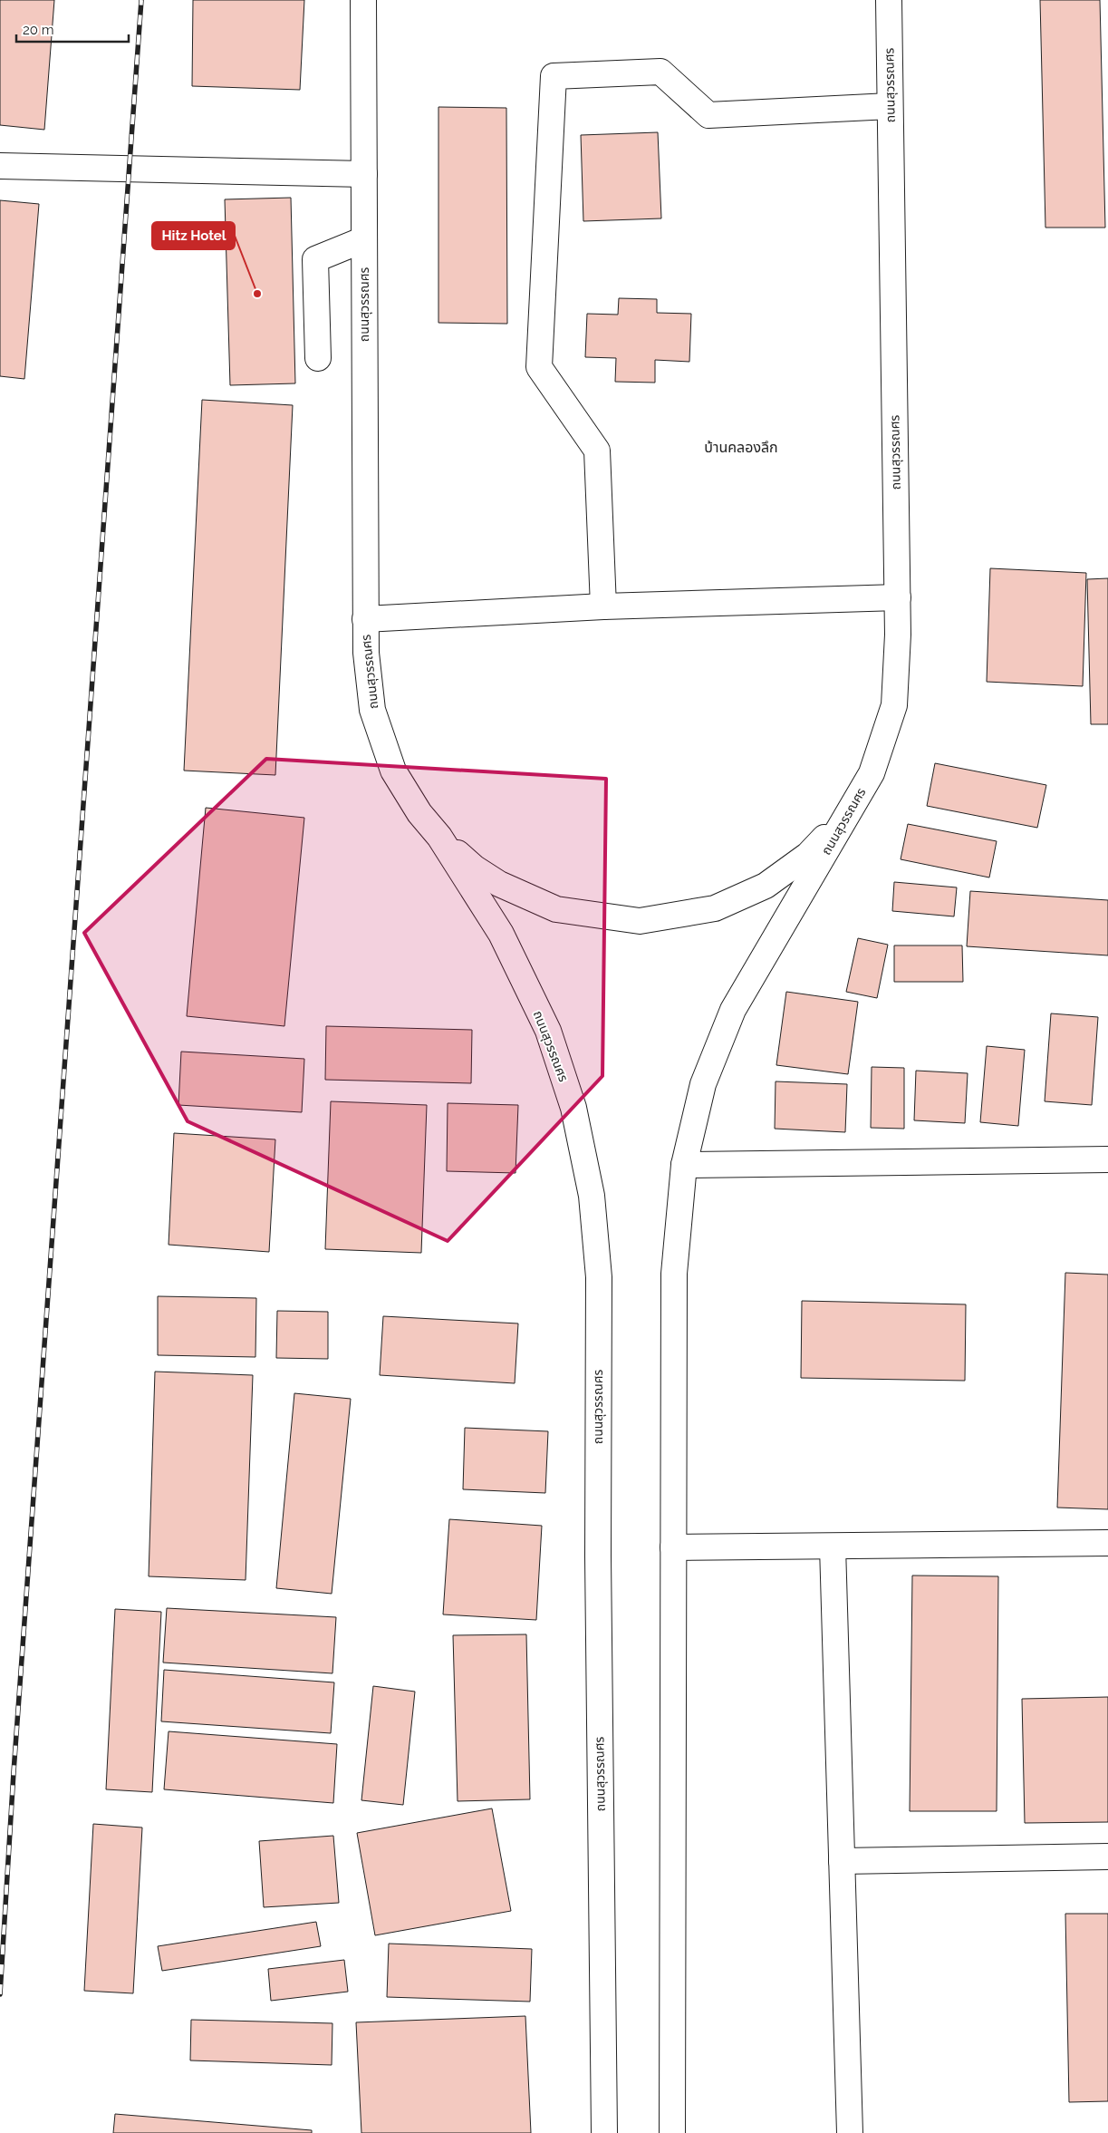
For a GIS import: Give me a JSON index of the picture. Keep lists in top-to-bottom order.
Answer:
{
  "streets": {
    "main road": ["ถนนสุวรรณศร"]
  },
  "districts": ["บ้านคลองลึก"],
  "places": ["Hitz Hotel"],
  "scale_bar": "20 m"
}
